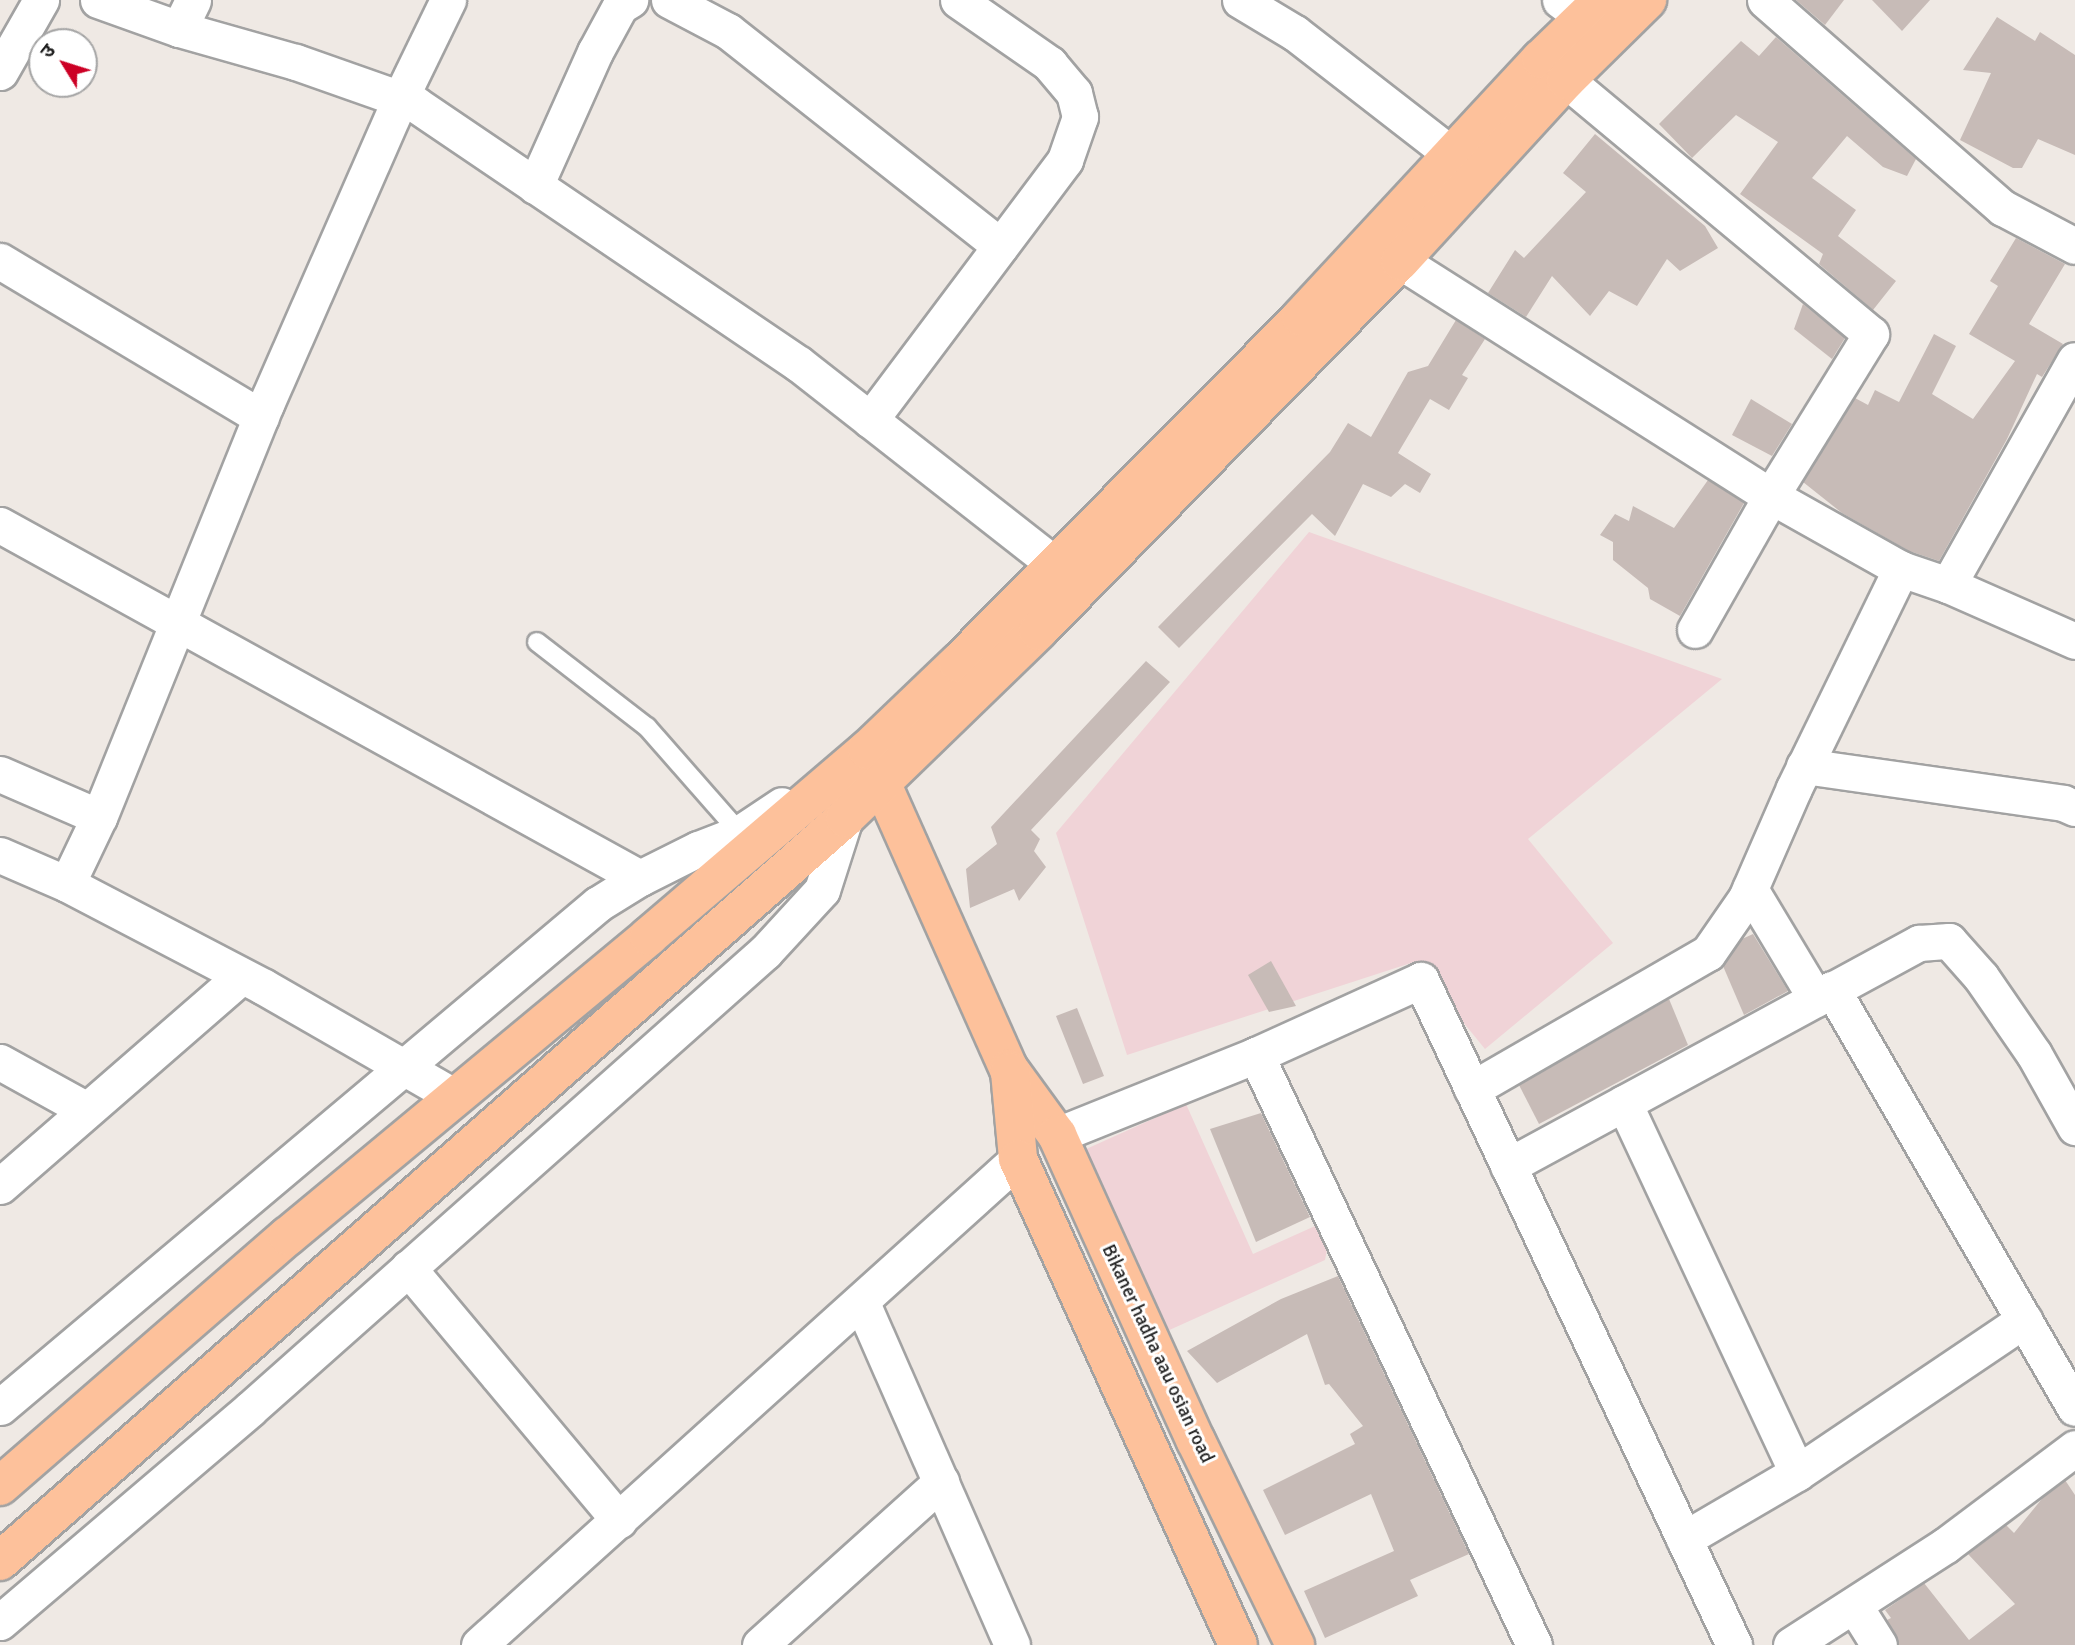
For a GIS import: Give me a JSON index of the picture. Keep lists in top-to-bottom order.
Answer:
{
  "streets": {
    "main road": ["Bikaner hadha aau osian road"]
  },
  "north": "top left"
}
